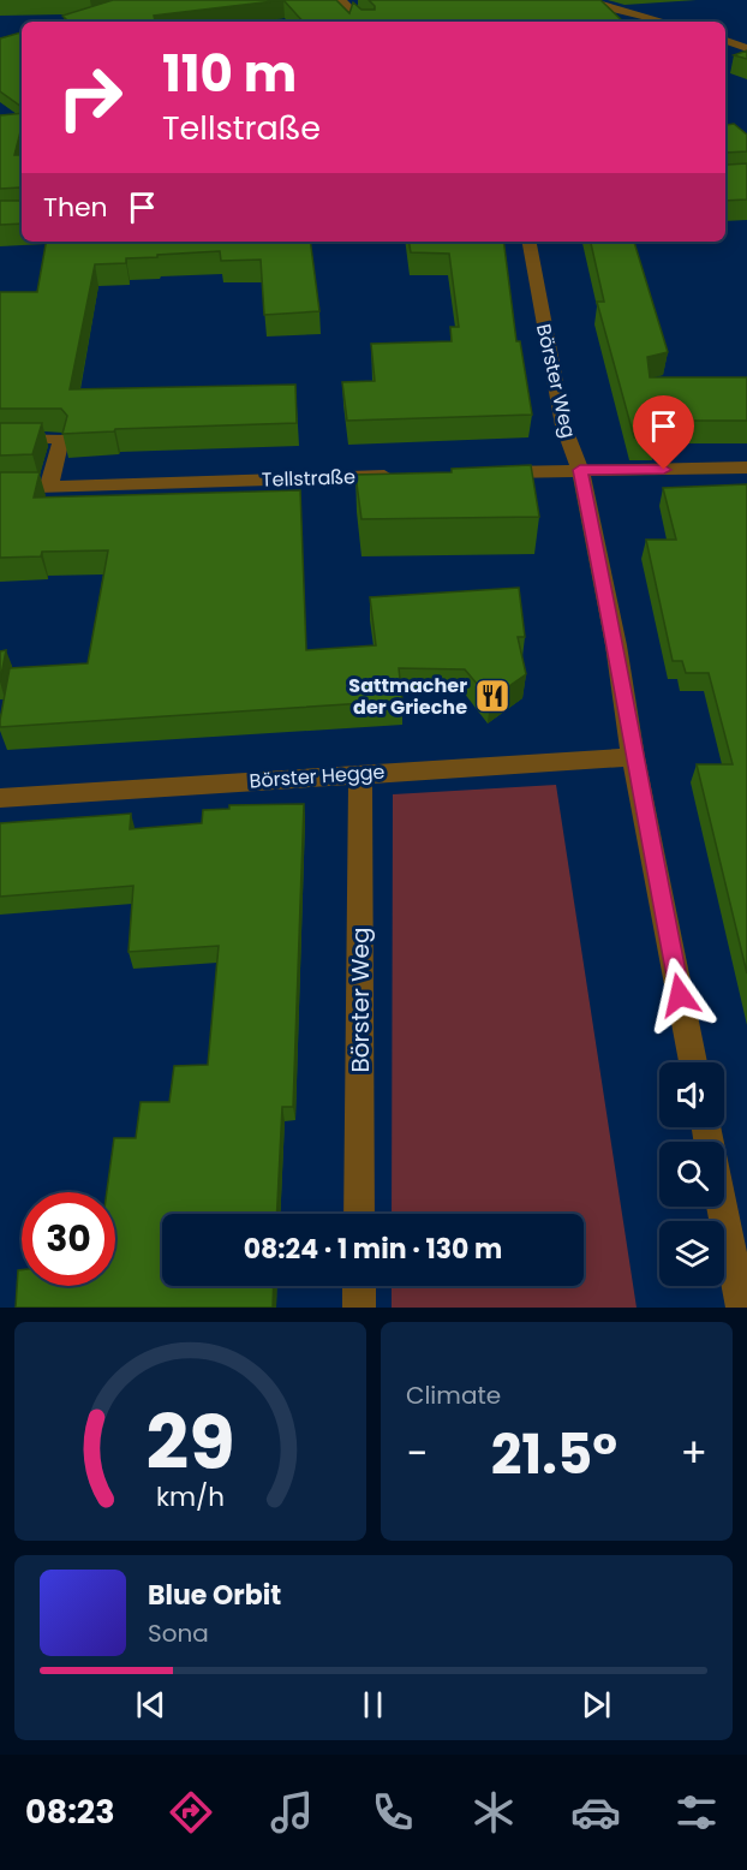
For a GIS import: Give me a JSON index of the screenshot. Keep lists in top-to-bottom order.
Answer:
{
  "streets": {
    "street": ["Börster Weg", "Tellstraße", "Börster Hegge"]
  },
  "crossings": [
    ["Börster Weg", "Börster Hegge"]
  ],
  "places": {
    "restaurant": ["Sattmacher der Grieche"]
  },
  "page": {
    "turn": ["110 m", "Tellstraße"],
    "then": "Then",
    "limit": "30",
    "trip": "08:24 · 1 min · 130 m",
    "tile": "Climate",
    "heat": ["−", "21.5°", "+"],
    "song": ["Blue Orbit", "Sona"],
    "tabs": "08:23",
    "gauge": ["29", "km/h"]
  }
}
